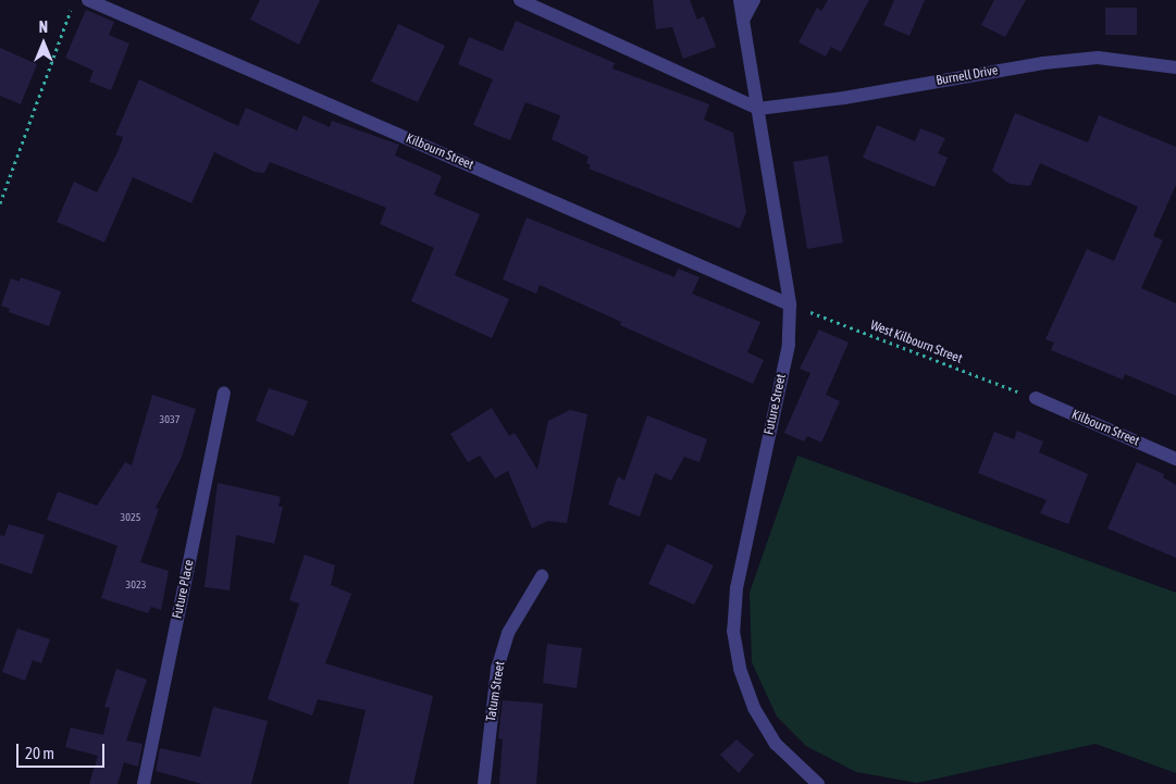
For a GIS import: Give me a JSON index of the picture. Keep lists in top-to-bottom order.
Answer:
{
  "streets": {
    "street": [
      "Burnell Drive",
      "Kilbourn Street",
      "Future Street",
      "Future Place",
      "Tatum Street"
    ],
    "path": ["West Kilbourn Street"]
  },
  "crossings": [
    ["Burnell Drive", "Future Street"],
    ["Kilbourn Street", "West Kilbourn Street"],
    ["Kilbourn Street", "Future Street"],
    ["West Kilbourn Street", "Future Street"]
  ],
  "house_numbers": ["3037", "3025", "3023"],
  "scale_bar": "20 m",
  "north": "top"
}
